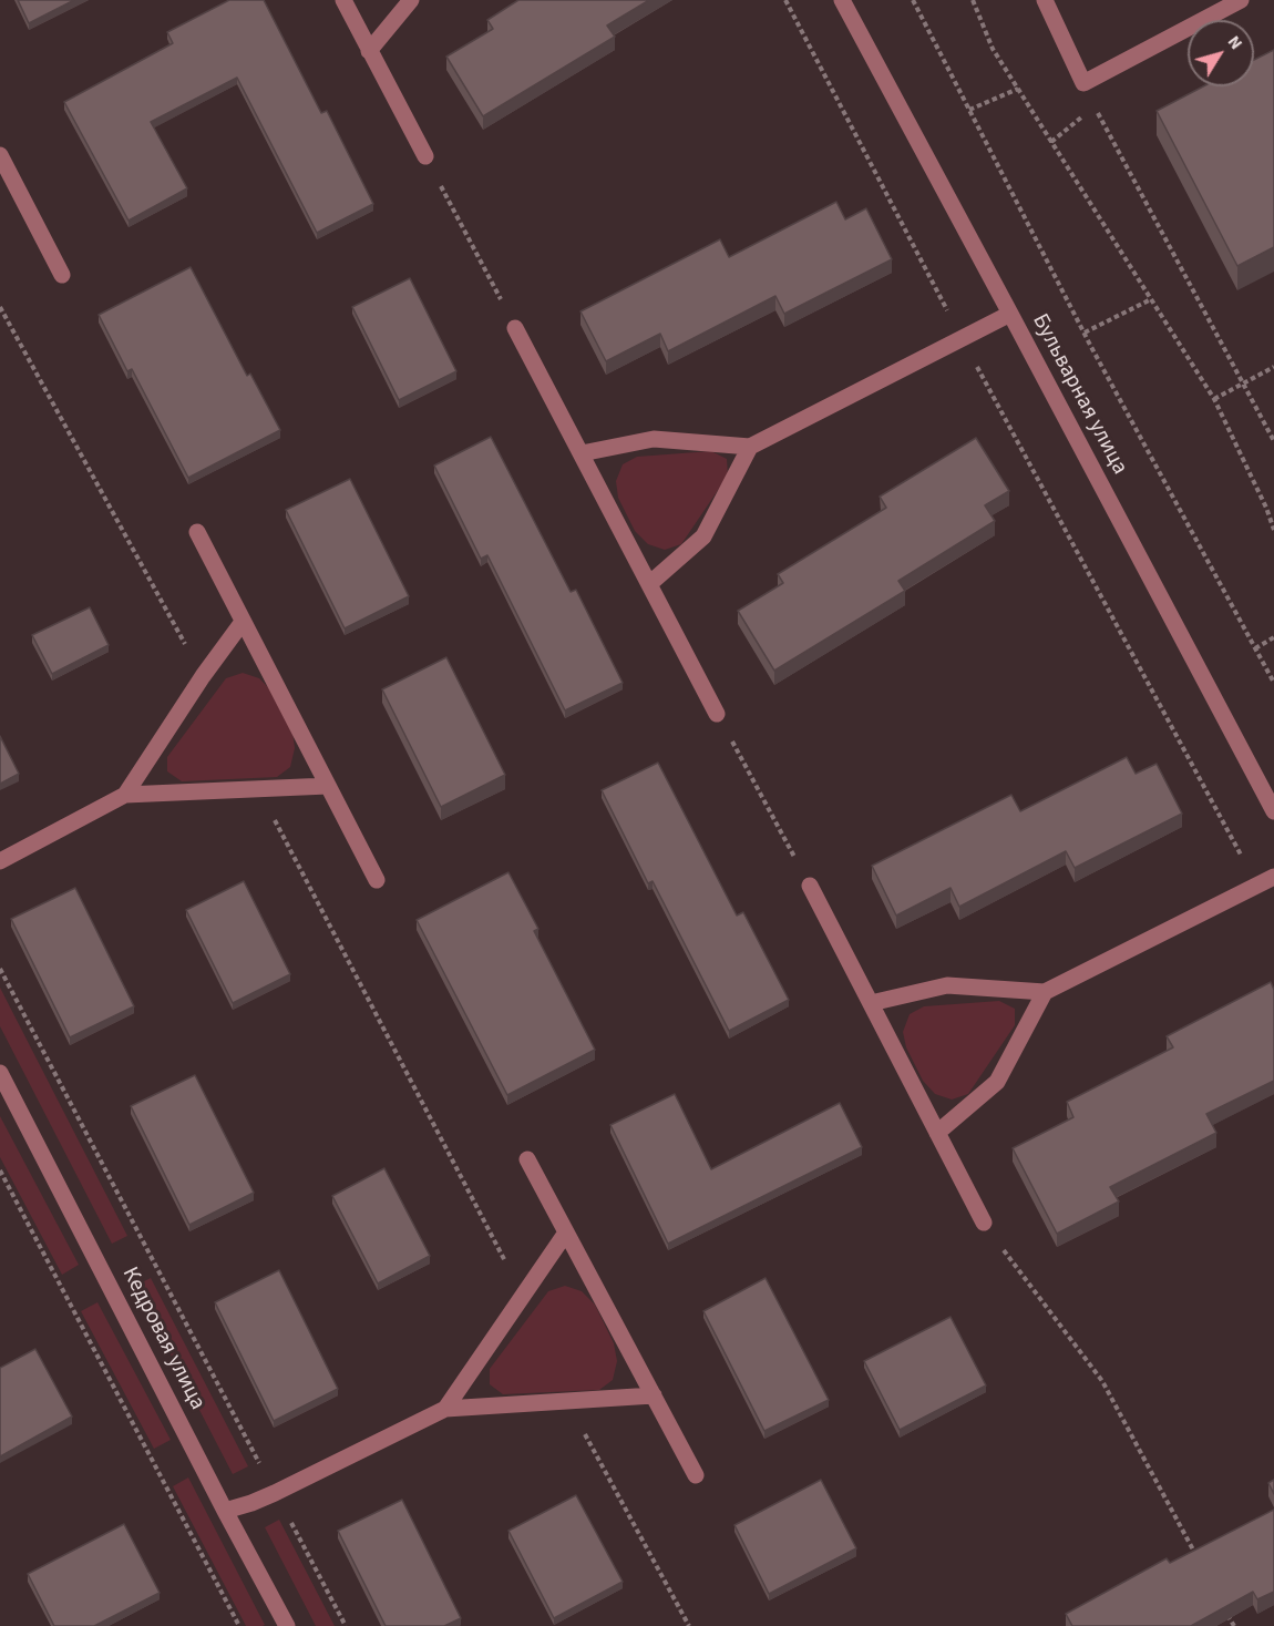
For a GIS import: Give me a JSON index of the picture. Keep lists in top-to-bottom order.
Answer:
{
  "streets": {
    "street": ["Бульварная улица", "Кедровая улица"]
  },
  "north": "top right"
}
